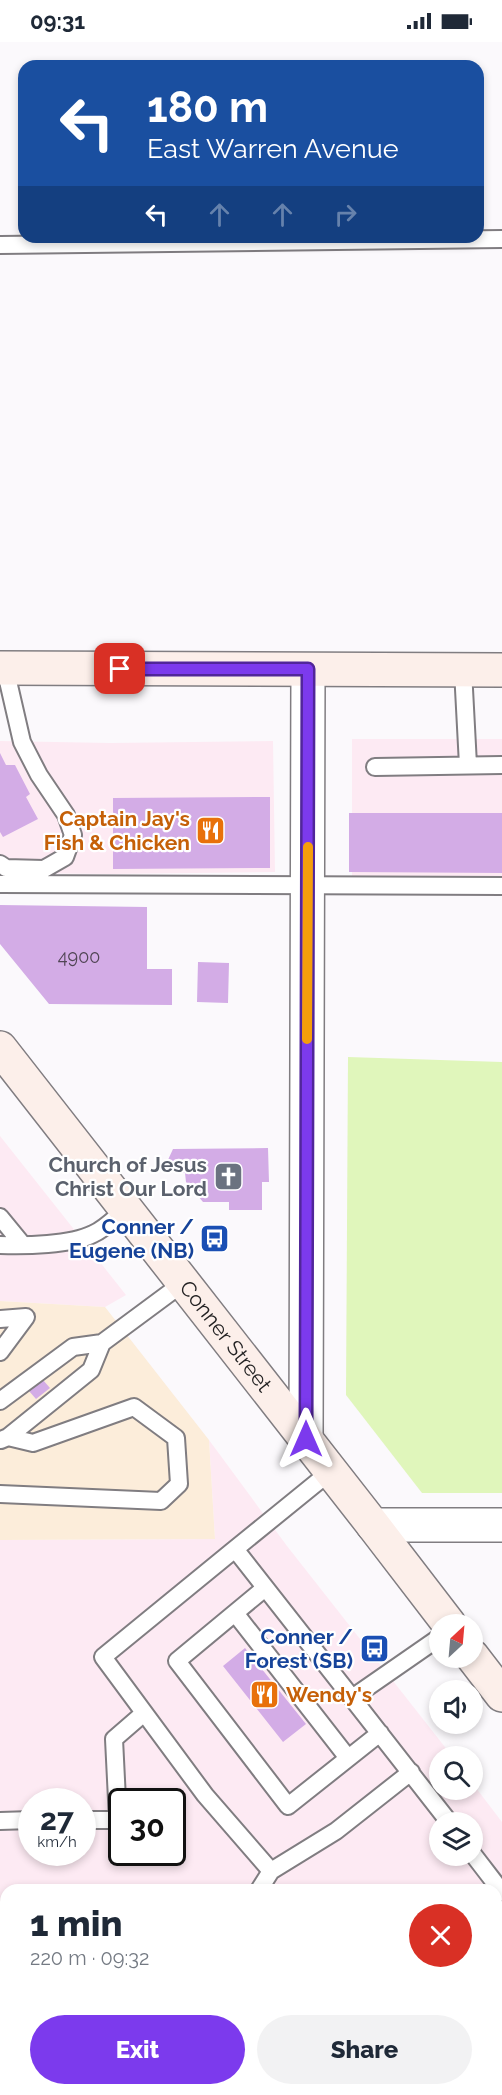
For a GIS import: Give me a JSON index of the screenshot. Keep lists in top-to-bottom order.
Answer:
{
  "streets": {
    "main road": ["Conner Street"]
  },
  "places": {
    "restaurant": ["Captain Jay's Fish & Chicken", "Wendy's"],
    "church": ["Church of Jesus Christ Our Lord"],
    "bus stop": ["Conner / Eugene (NB)", "Conner / Forest (SB)"]
  },
  "house_numbers": ["4900"],
  "north": "top right",
  "page": {
    "status": "09:31",
    "turn": ["180 m", "East Warren Avenue"],
    "speed": "27 km/h",
    "limit": "30",
    "heading": ["1 min", "220 m · 09:32"],
    "buttons": ["Exit", "Share"]
  }
}
